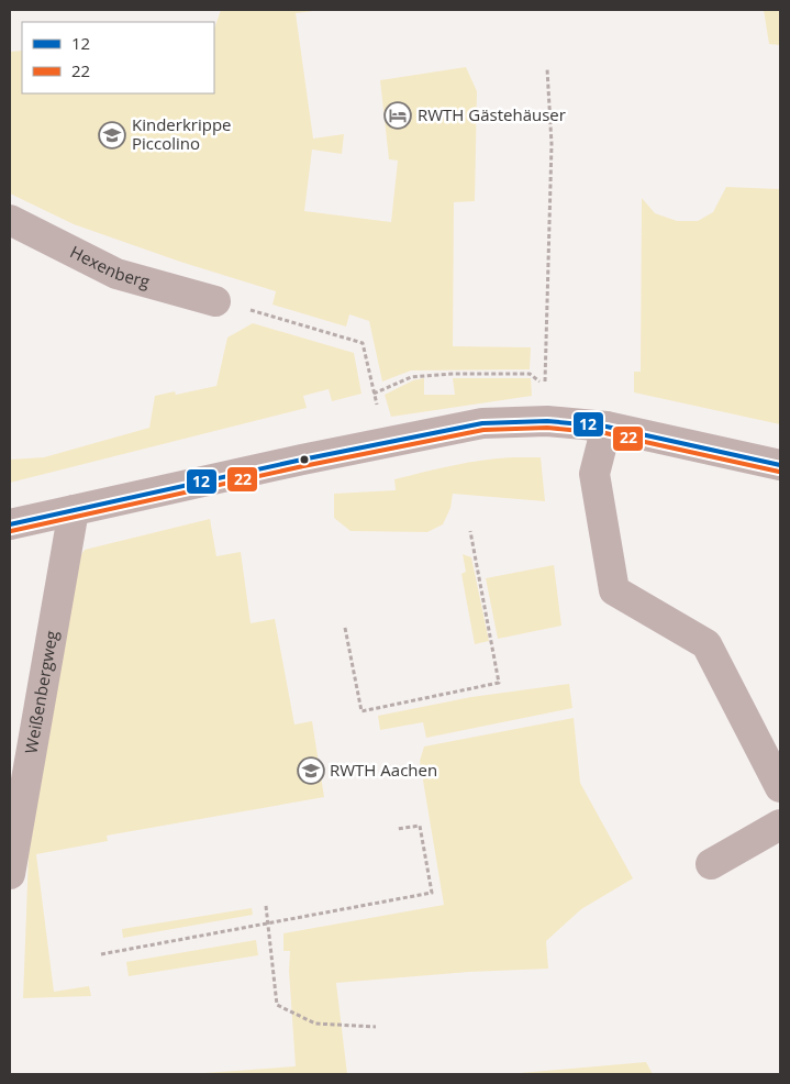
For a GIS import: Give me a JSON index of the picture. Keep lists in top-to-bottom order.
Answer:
{
  "streets": {
    "street": ["Hexenberg", "Weißenbergweg"]
  },
  "places": {
    "hotel": ["RWTH Gästehäuser"],
    "school or university": ["Kinderkrippe Piccolino", "RWTH Aachen"]
  },
  "lines": ["transit line 12", "transit line 22"],
  "legend": ["12", "22"]
}
